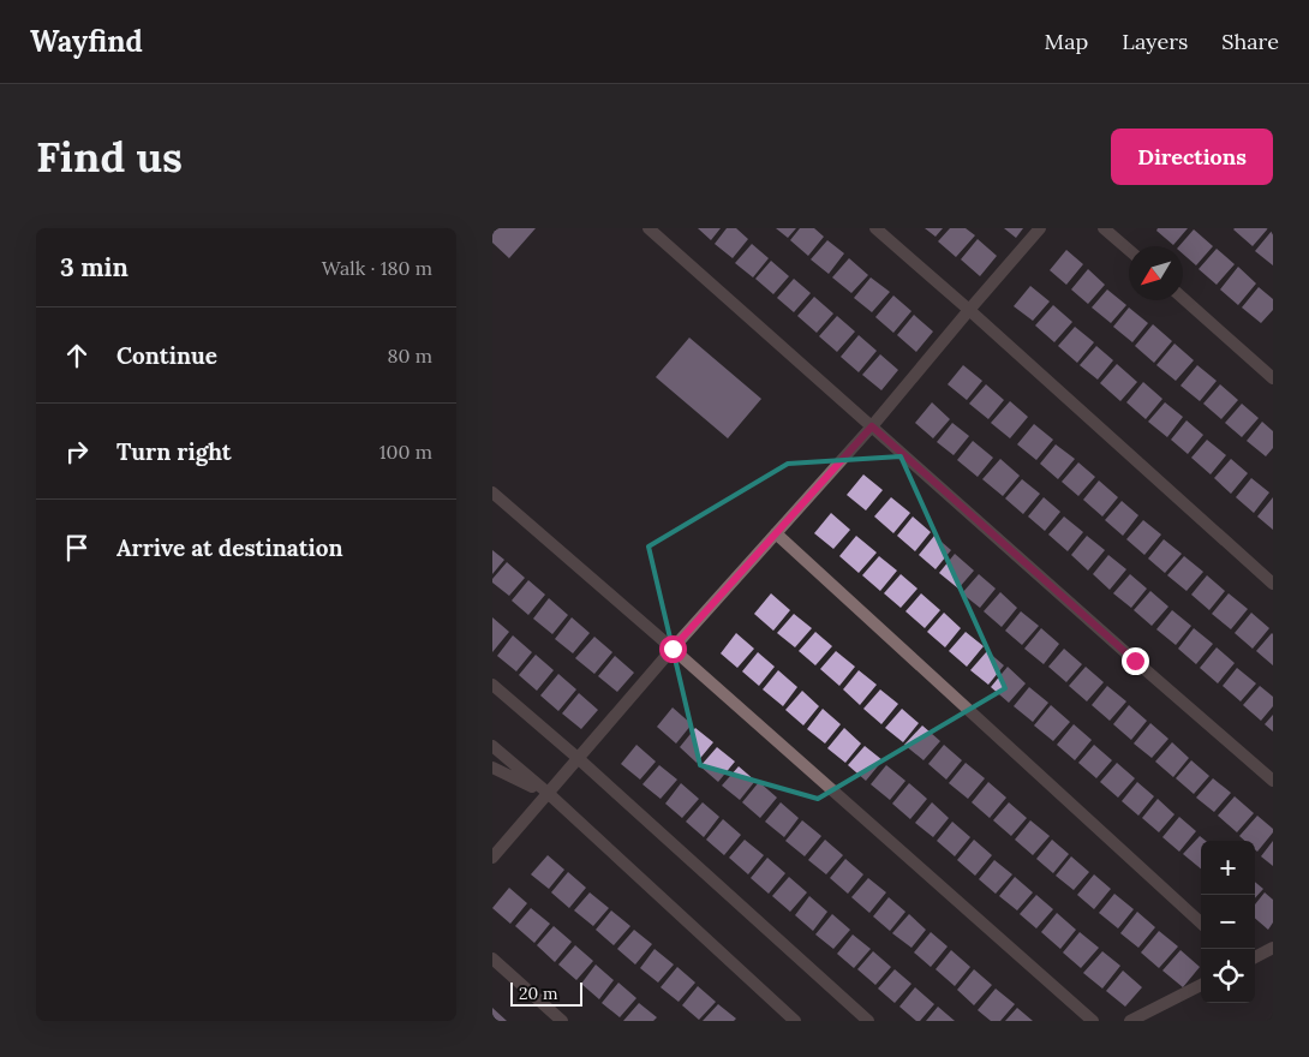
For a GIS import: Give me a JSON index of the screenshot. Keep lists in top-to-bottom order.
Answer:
{
  "scale_bar": "20 m",
  "north": "bottom left",
  "page": {
    "header": "Wayfind",
    "nav": ["Map", "Layers", "Share"],
    "buttons": "Directions",
    "title": "Find us",
    "heading": ["3 min", "Walk · 180 m"],
    "list": [
      ["Continue", "80 m"],
      ["Turn right", "100 m"],
      "Arrive at destination"
    ],
    "map_buttons": ["+", "−"],
    "scale": "20 m"
  }
}
